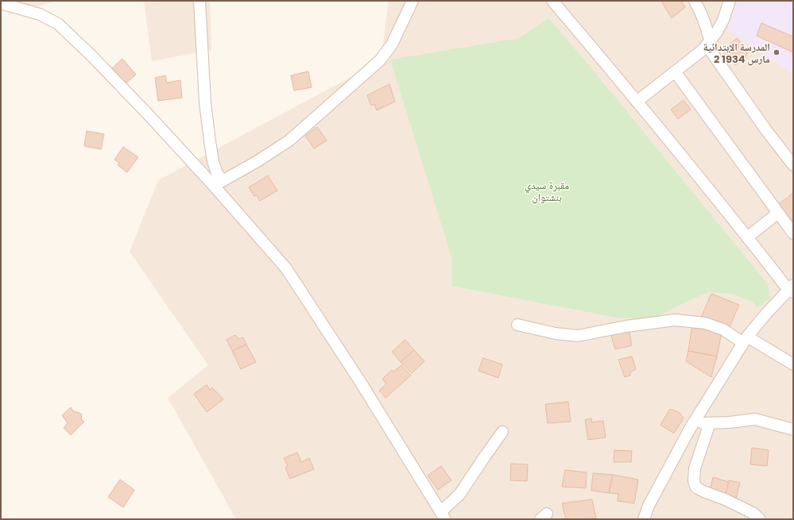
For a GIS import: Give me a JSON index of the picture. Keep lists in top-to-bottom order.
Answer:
{
  "parks": ["مقبرة سيدي بنشتوان"],
  "places": ["المدرسة الإبتدائية 2 مارس 1934"]
}
